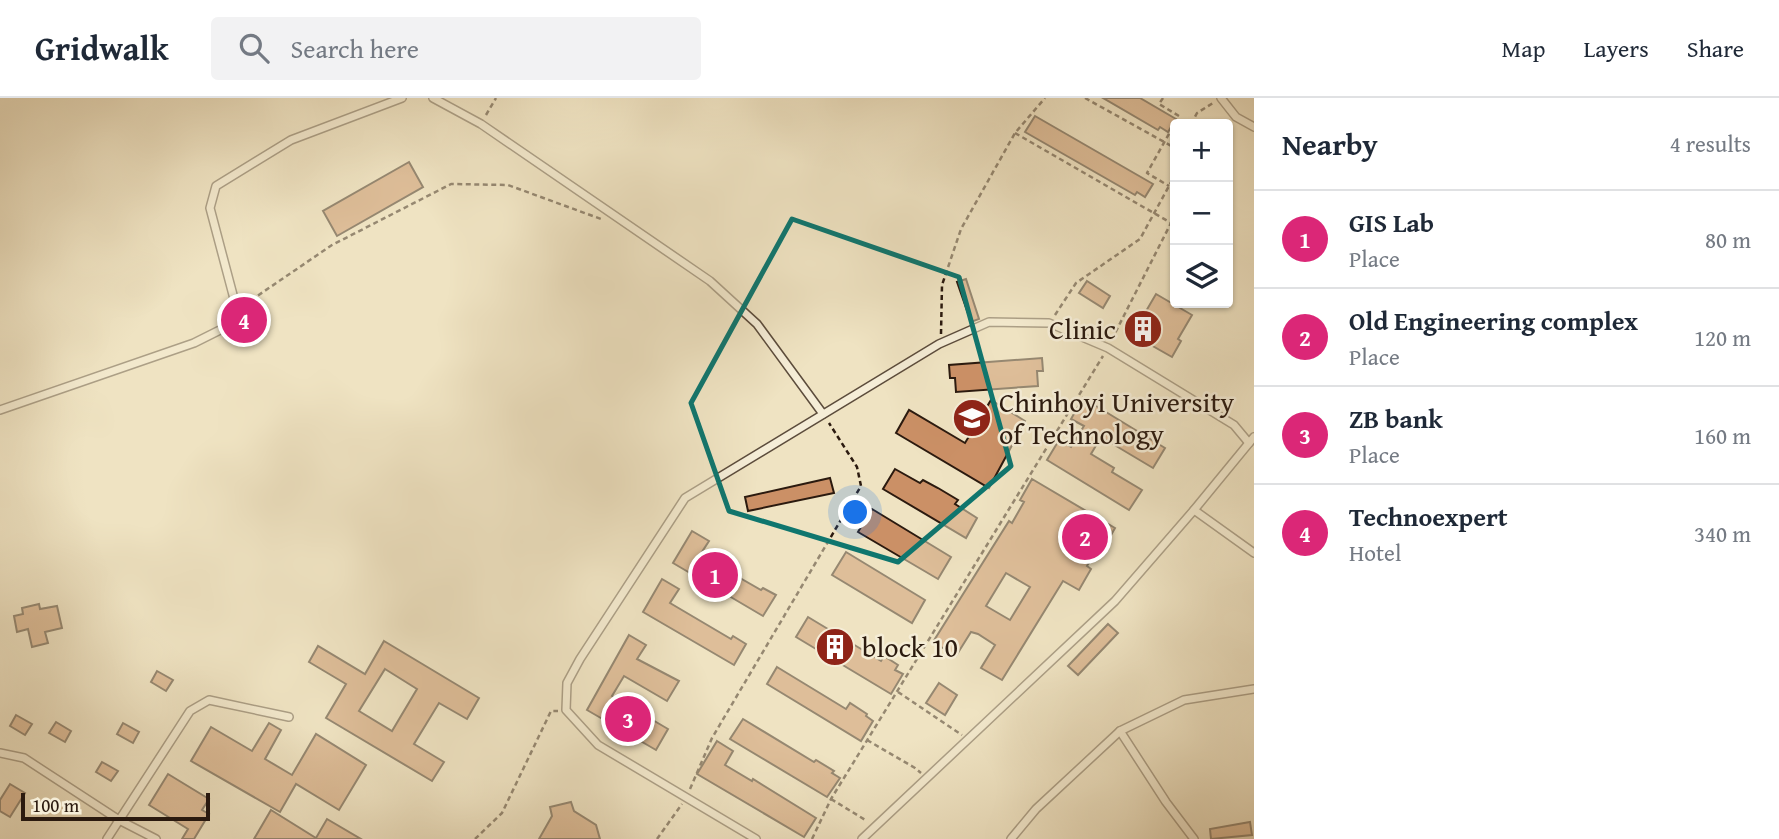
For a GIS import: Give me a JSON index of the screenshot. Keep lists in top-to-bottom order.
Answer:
{
  "places": {
    "building": ["Clinic", "block 10"],
    "school or university": ["Chinhoyi University of Technology"]
  },
  "scale_bar": "100 m",
  "page": {
    "header": "Gridwalk",
    "search": "Search here",
    "nav": ["Map", "Layers", "Share"],
    "heading": ["Nearby", "4 results"],
    "map_buttons": ["+", "−"],
    "list": [
      {
        "mark": "1",
        "name": "GIS Lab",
        "note": "Place",
        "value": "80 m"
      },
      {
        "mark": "2",
        "name": "Old Engineering complex",
        "note": "Place",
        "value": "120 m"
      },
      {
        "mark": "3",
        "name": "ZB bank",
        "note": "Place",
        "value": "160 m"
      },
      {
        "mark": "4",
        "name": "Technoexpert",
        "note": "Hotel",
        "value": "340 m"
      }
    ],
    "pins": [
      "4",
      "2",
      "1",
      "3"
    ],
    "scale": "100 m"
  }
}
